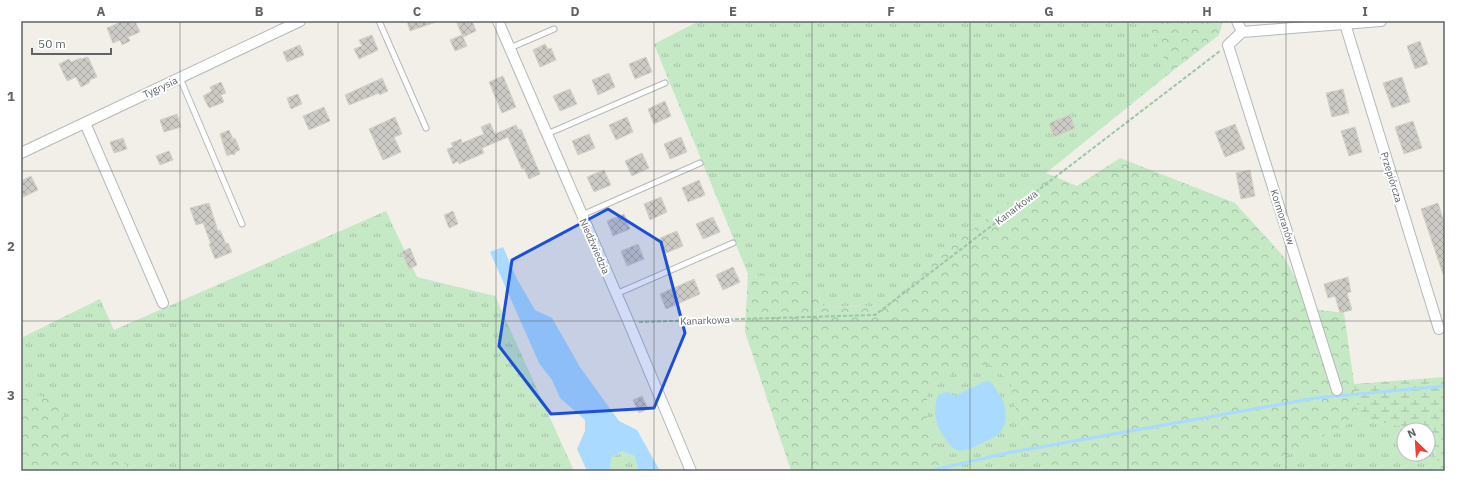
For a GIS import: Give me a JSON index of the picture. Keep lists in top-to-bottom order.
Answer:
{
  "streets": {
    "street": [
      "Tygrysia",
      "Przepiórcza",
      "Kormoranów",
      "Niedźwiedzia"
    ],
    "path": ["Kanarkowa"]
  },
  "crossings": [
    ["Kanarkowa", "Kormoranów"],
    ["Kanarkowa", "Niedźwiedzia"]
  ],
  "scale_bar": "50 m",
  "north": "top left",
  "grid": {
    "columns": [
      "A",
      "B",
      "C",
      "D",
      "E",
      "F",
      "G",
      "H",
      "I"
    ],
    "rows": ["1", "2", "3"]
  }
}
